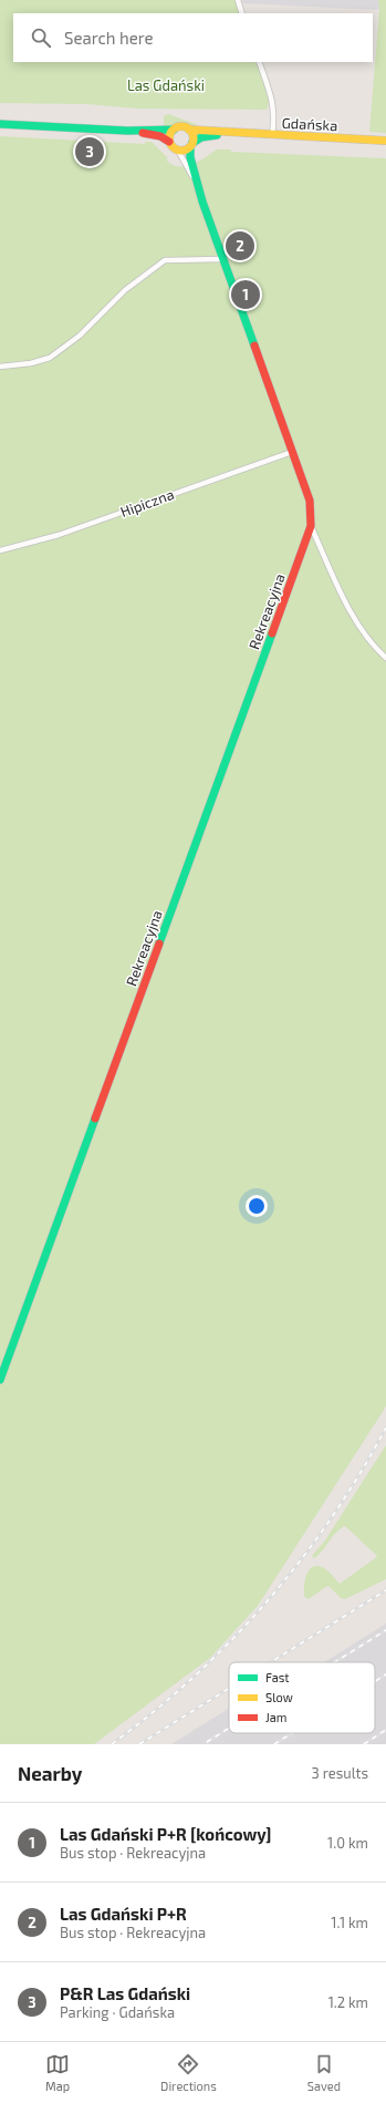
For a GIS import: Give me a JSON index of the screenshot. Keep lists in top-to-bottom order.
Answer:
{
  "streets": {
    "street": ["Gdańska", "Hipiczna", "Rekreacyjna"]
  },
  "crossings": [
    ["Gdańska", "Rekreacyjna"],
    ["Hipiczna", "Rekreacyjna"]
  ],
  "parks": ["Las Gdański"],
  "legend": ["Fast", "Slow", "Jam"],
  "page": {
    "search": "Search here",
    "pins": ["3", "2", "1"],
    "heading": ["Nearby", "3 results"],
    "list": [
      {
        "mark": "1",
        "name": "Las Gdański P+R [końcowy]",
        "note": "Bus stop · Rekreacyjna",
        "value": "1.0 km"
      },
      {
        "mark": "2",
        "name": "Las Gdański P+R",
        "note": "Bus stop · Rekreacyjna",
        "value": "1.1 km"
      },
      {
        "mark": "3",
        "name": "P&R Las Gdański",
        "note": "Parking · Gdańska",
        "value": "1.2 km"
      }
    ],
    "nav": ["Map", "Directions", "Saved"]
  }
}
